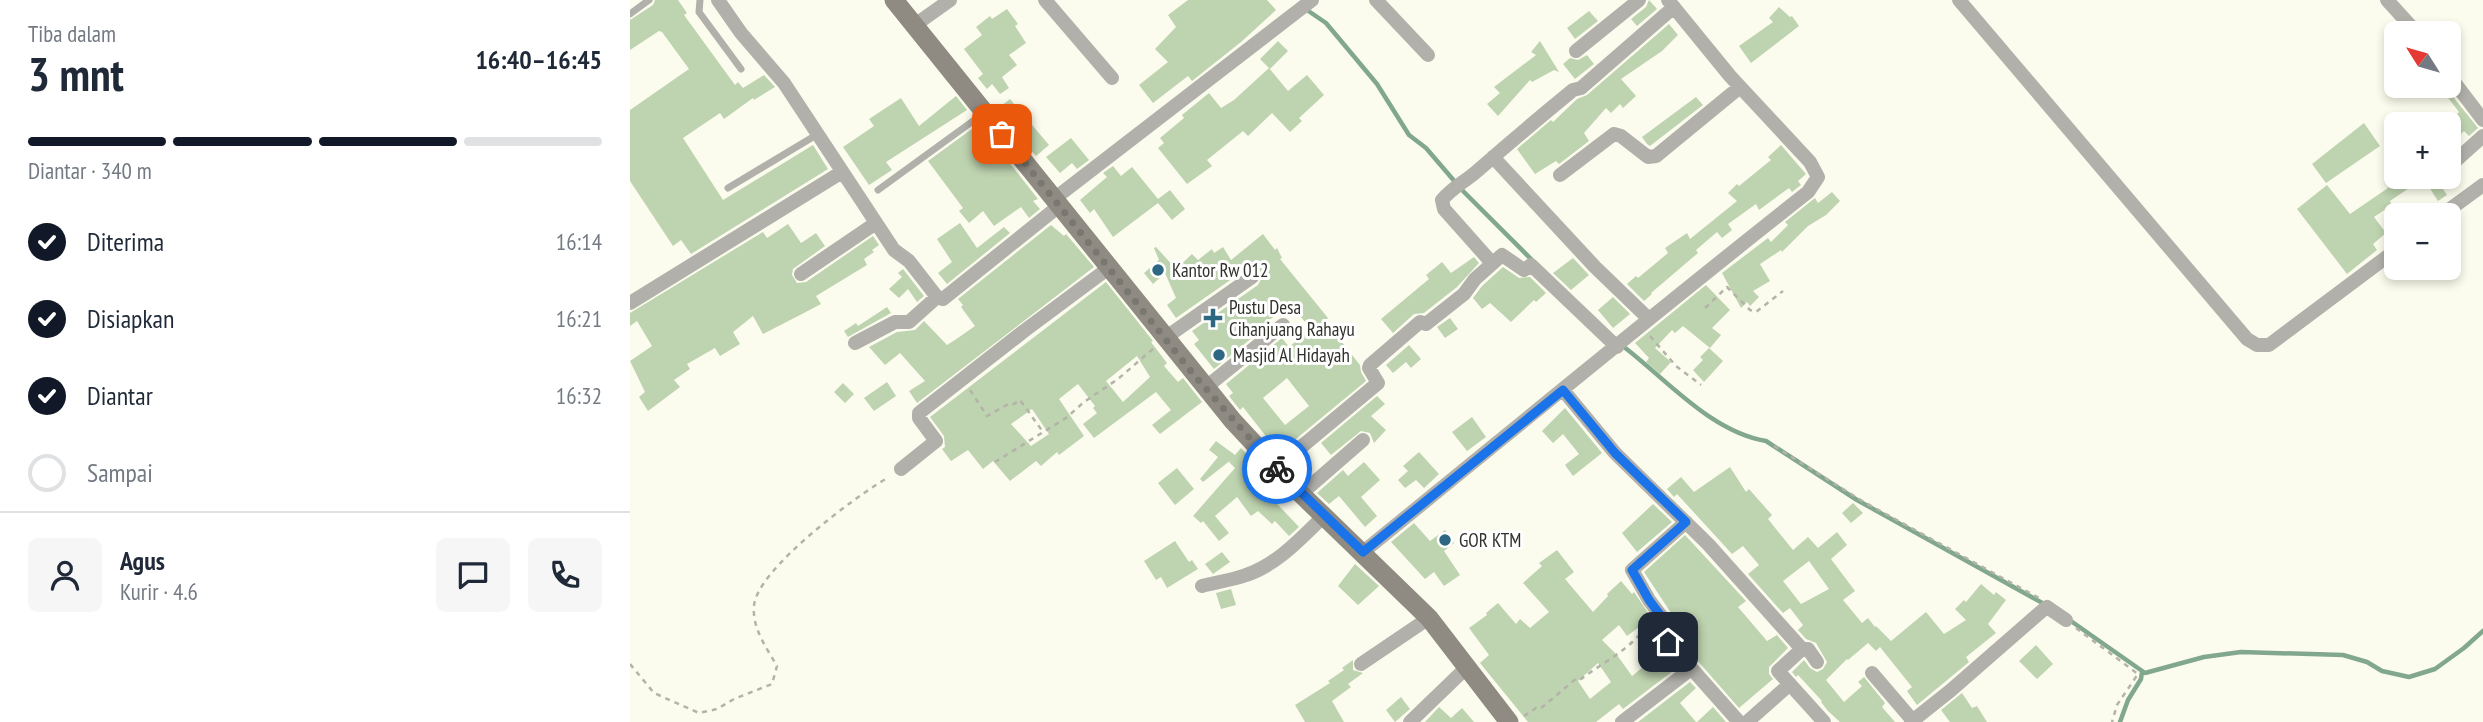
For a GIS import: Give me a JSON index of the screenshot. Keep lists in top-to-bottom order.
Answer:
{
  "places": {
    "other": ["Kantor Rw 012", "Masjid Al Hidayah", "GOR KTM"],
    "health": ["Pustu Desa Cihanjuang Rahayu"]
  },
  "north": "top left",
  "page": {
    "heading": ["3 mnt", "Tiba dalam", "16:40–16:45"],
    "panel": ["Agus", "Kurir · 4.6"],
    "map_buttons": ["+", "−"],
    "bar": "Diantar · 340 m",
    "list": [
      ["Diterima", "16:14"],
      ["Disiapkan", "16:21"],
      ["Diantar", "16:32"],
      "Sampai"
    ]
  }
}
